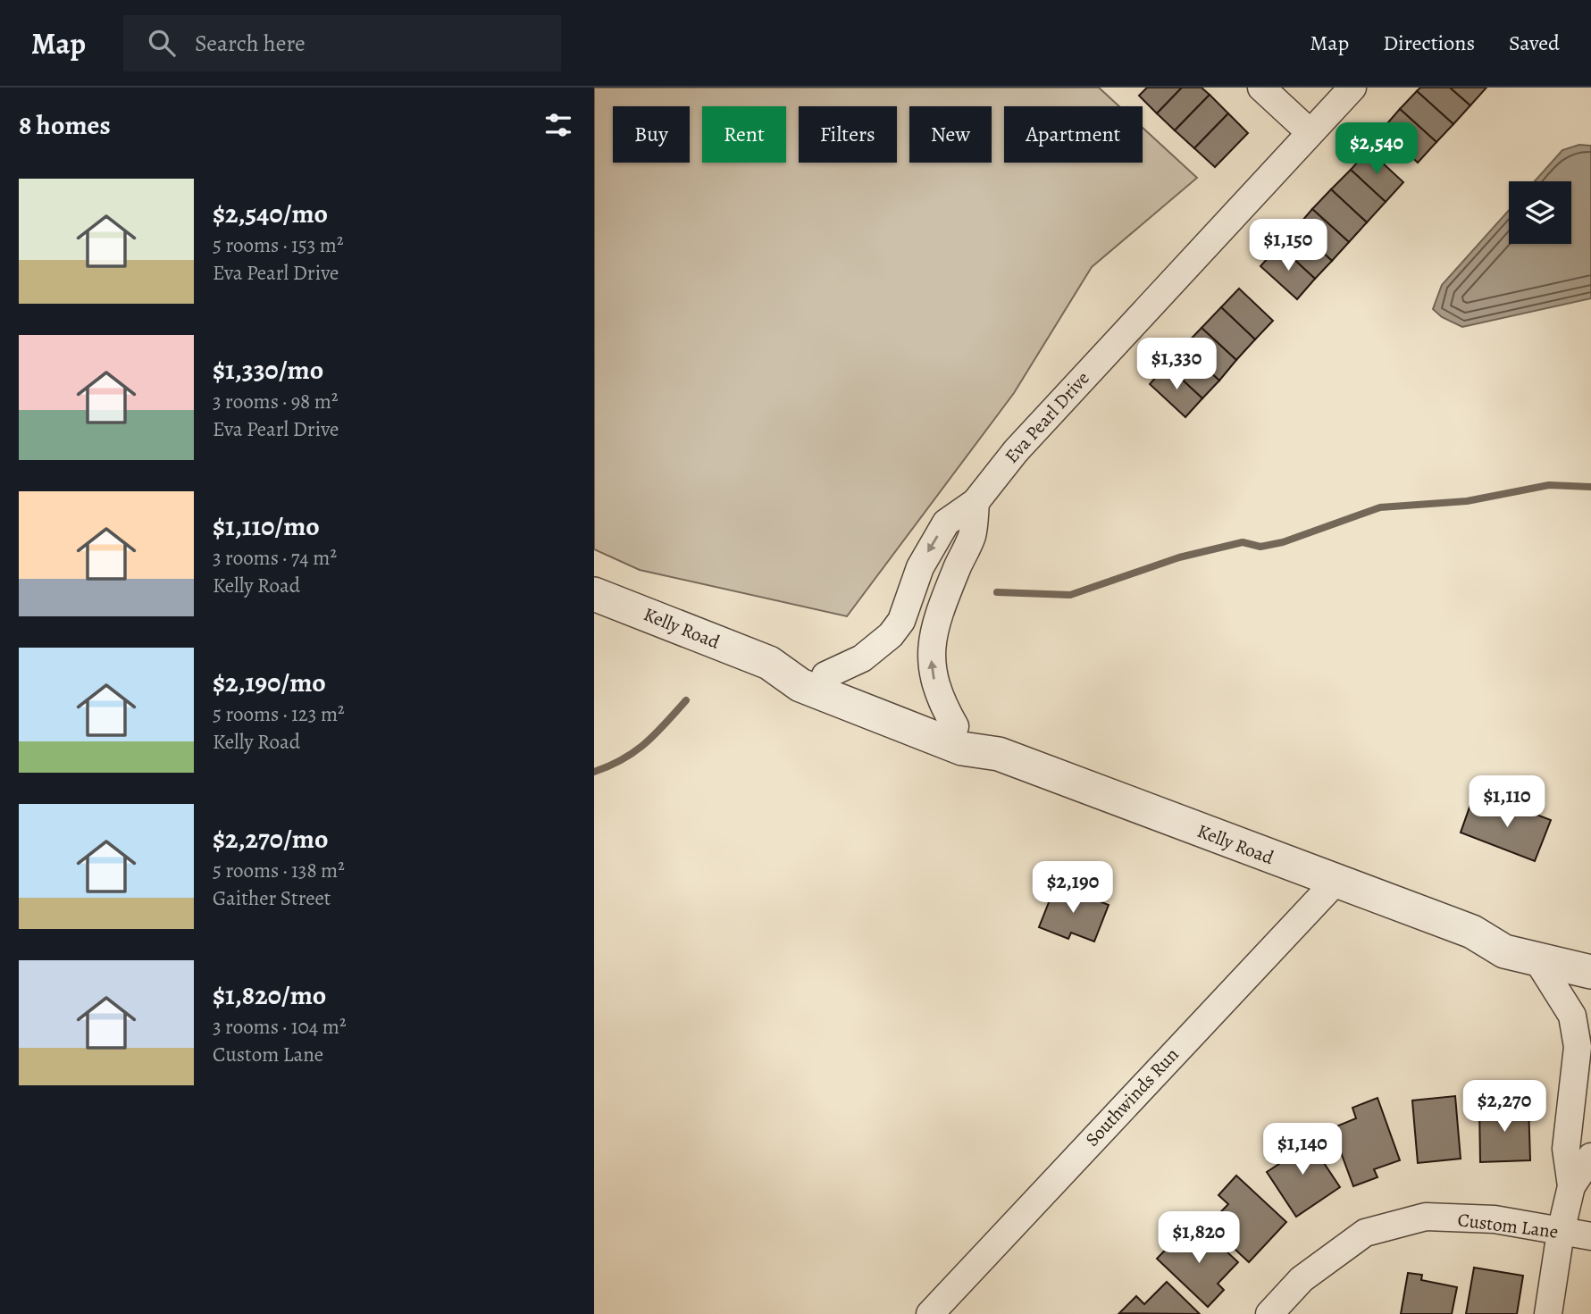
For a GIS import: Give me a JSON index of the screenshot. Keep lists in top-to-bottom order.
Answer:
{
  "streets": {
    "street": [
      "Eva Pearl Drive",
      "Kelly Road",
      "Southwinds Run",
      "Custom Lane"
    ]
  },
  "crossings": [
    ["Eva Pearl Drive", "Kelly Road"],
    ["Kelly Road", "Southwinds Run"]
  ],
  "page": {
    "header": "Map",
    "search": "Search here",
    "nav": ["Map", "Directions", "Saved"],
    "heading": "8 homes",
    "chip": [
      "Buy",
      "Rent",
      "Filters",
      "New",
      "Apartment"
    ],
    "price": [
      "$2,540",
      "$1,150",
      "$1,330",
      "$1,110",
      "$2,190",
      "$2,270",
      "$1,140",
      "$1,820"
    ],
    "list": [
      {
        "name": "$2,540/mo",
        "note": "5 rooms · 153 m² · Eva Pearl Drive"
      },
      {
        "name": "$1,330/mo",
        "note": "3 rooms · 98 m² · Eva Pearl Drive"
      },
      {
        "name": "$1,110/mo",
        "note": "3 rooms · 74 m² · Kelly Road"
      },
      {
        "name": "$2,190/mo",
        "note": "5 rooms · 123 m² · Kelly Road"
      },
      {
        "name": "$2,270/mo",
        "note": "5 rooms · 138 m² · Gaither Street"
      },
      {
        "name": "$1,820/mo",
        "note": "3 rooms · 104 m² · Custom Lane"
      }
    ]
  }
}
